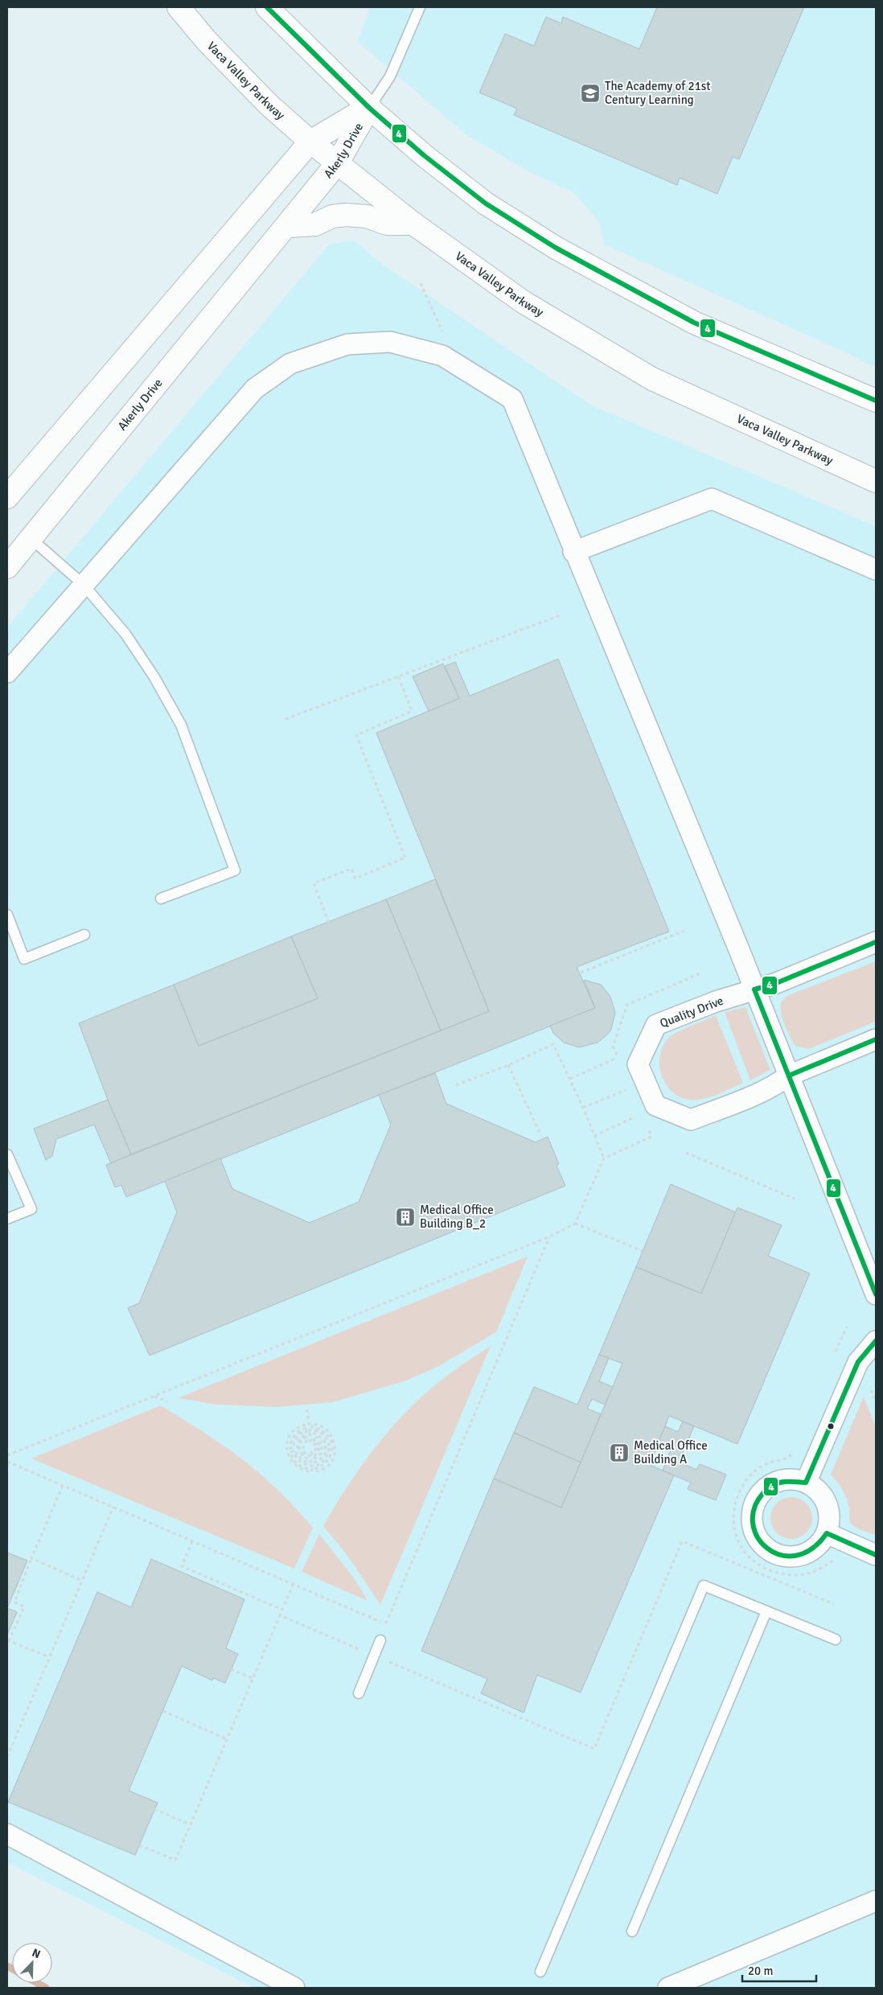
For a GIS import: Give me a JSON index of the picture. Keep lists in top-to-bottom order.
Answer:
{
  "streets": {
    "main road": ["Vaca Valley Parkway", "Akerly Drive"],
    "street": ["Quality Drive"]
  },
  "crossings": [
    ["Vaca Valley Parkway", "Akerly Drive"]
  ],
  "places": {
    "school or university": ["The Academy of 21st Century Learning"],
    "building": ["Medical Office Building B_2", "Medical Office Building A"]
  },
  "lines": ["transit line 4"],
  "scale_bar": "20 m",
  "north": "top right"
}
